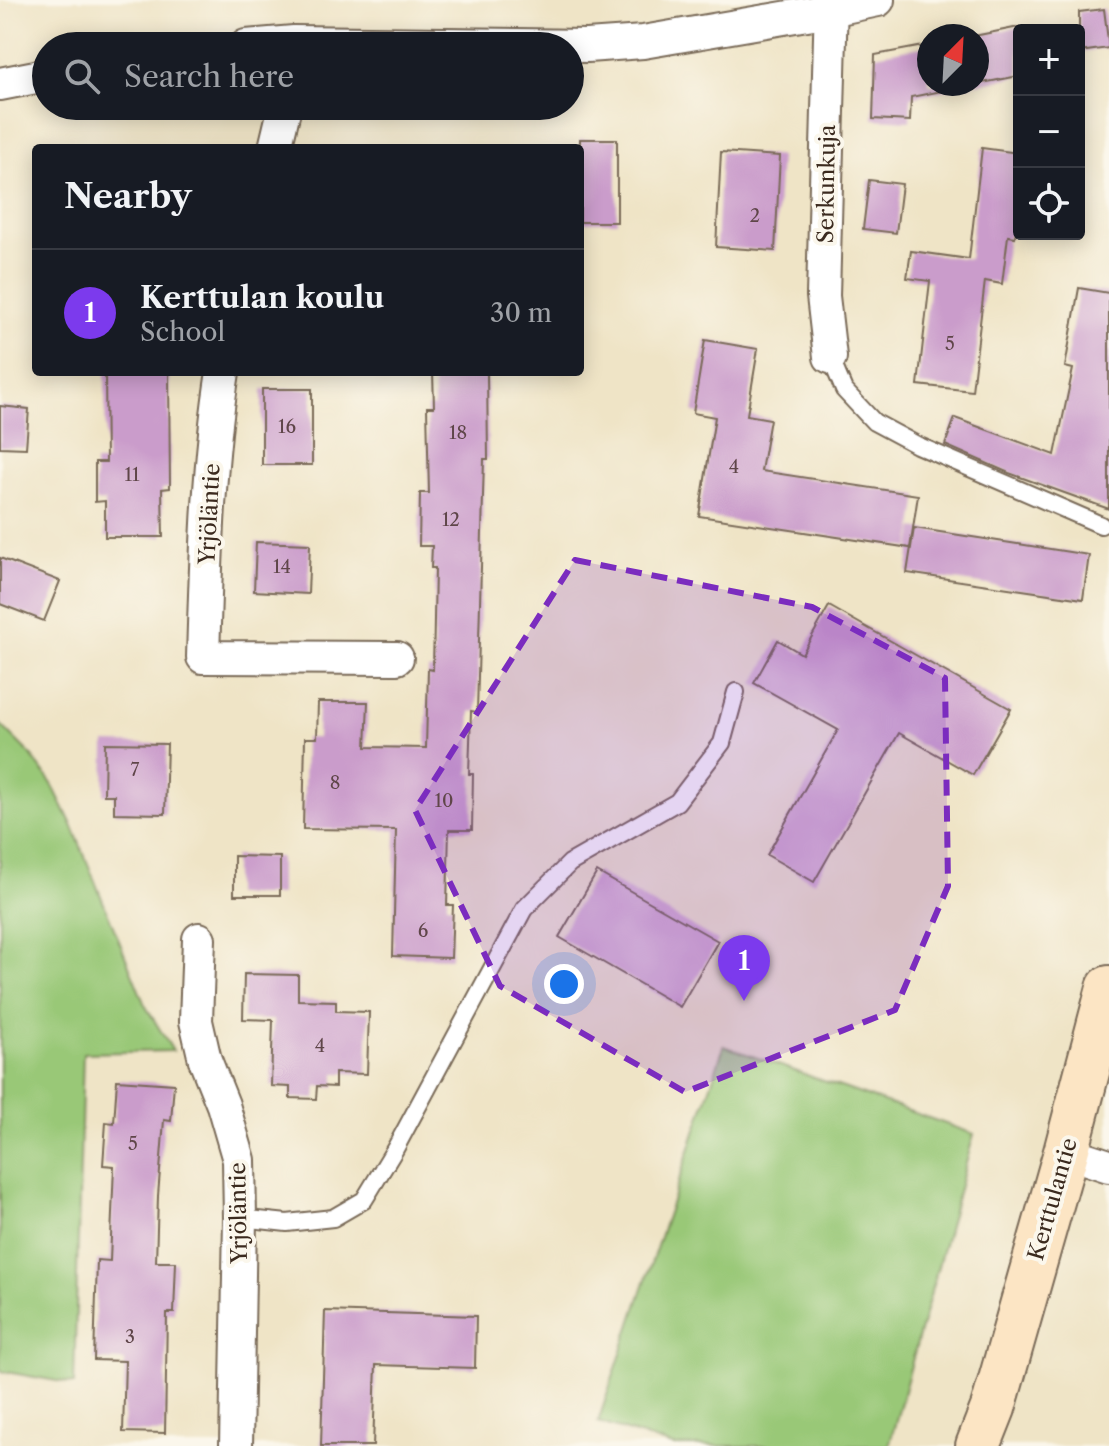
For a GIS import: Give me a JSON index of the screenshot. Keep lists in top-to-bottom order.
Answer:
{
  "streets": {
    "street": ["Serkunkuja", "Yrjöläntie", "Kerttulantie"]
  },
  "house_numbers": [
    "2",
    "5",
    "16",
    "18",
    "4",
    "11",
    "12",
    "14",
    "7",
    "8",
    "10",
    "6",
    "4",
    "5",
    "3"
  ],
  "north": "top right",
  "page": {
    "map_buttons": ["+", "−"],
    "search": "Search here",
    "heading": "Nearby",
    "list": [
      {
        "mark": "1",
        "name": "Kerttulan koulu",
        "note": "School",
        "value": "30 m"
      }
    ],
    "pins": "1"
  }
}
